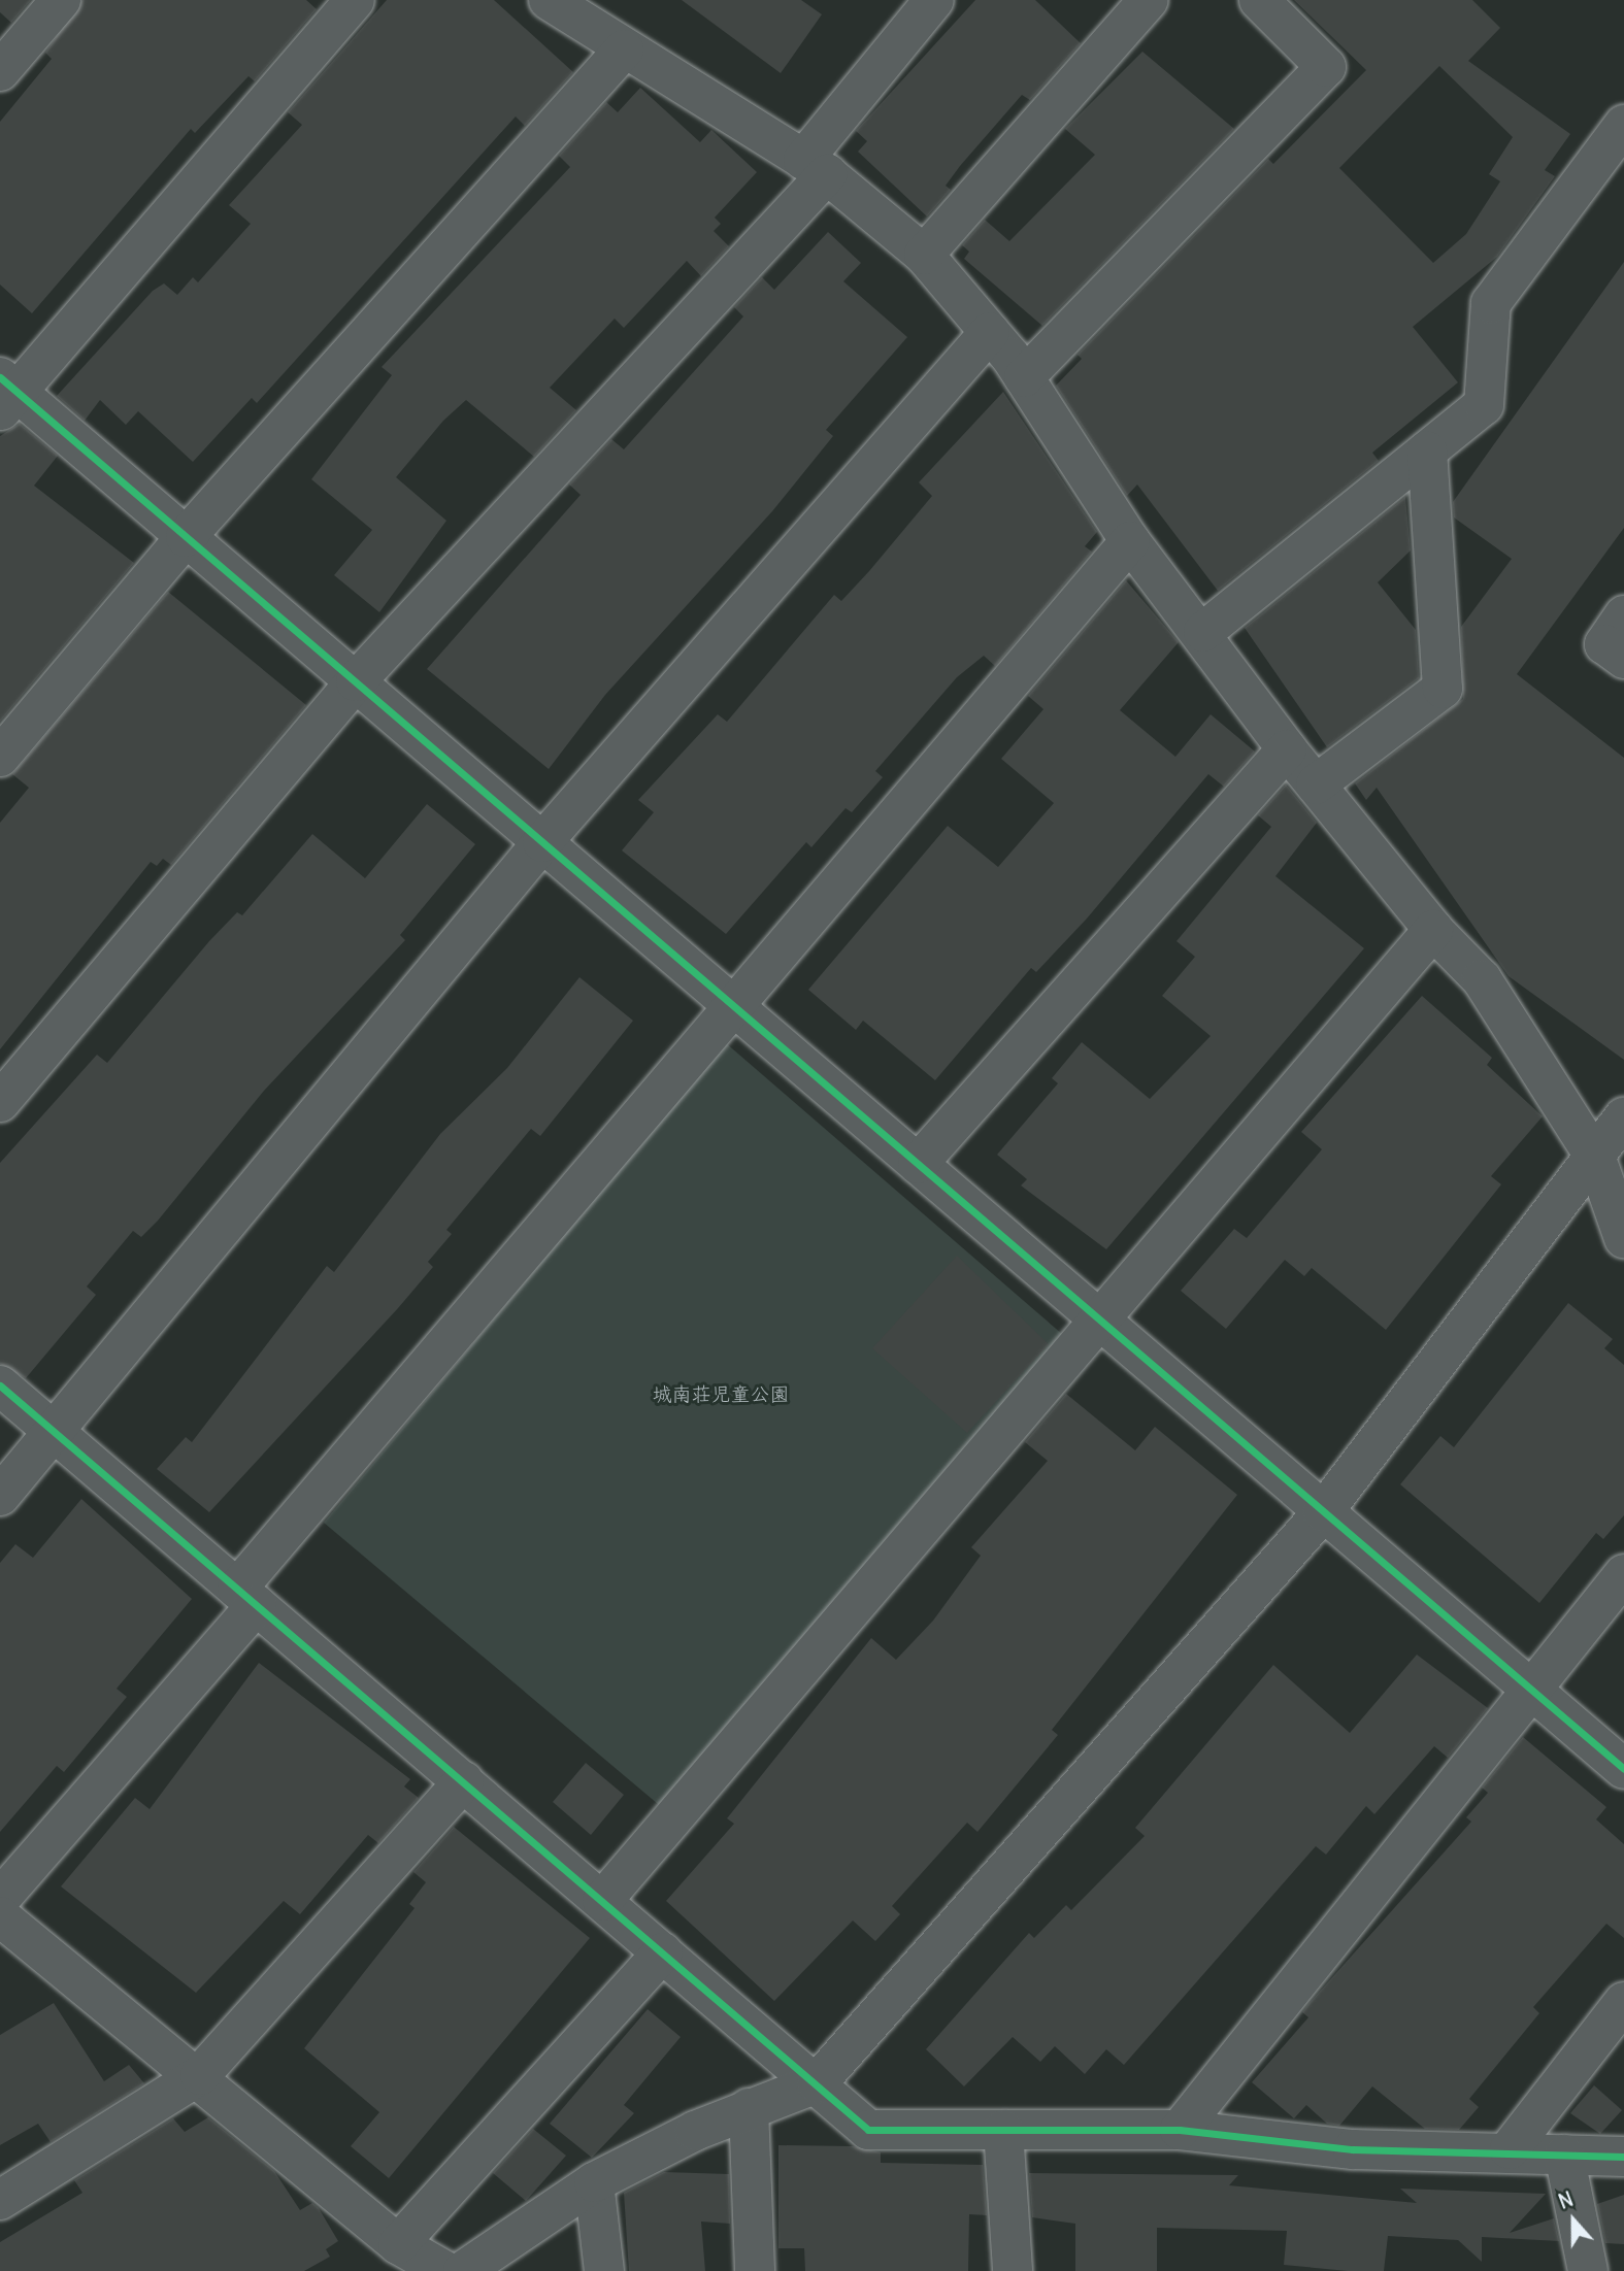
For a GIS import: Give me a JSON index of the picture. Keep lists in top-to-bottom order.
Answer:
{
  "parks": ["城南荘児童公園"],
  "north": "top"
}
